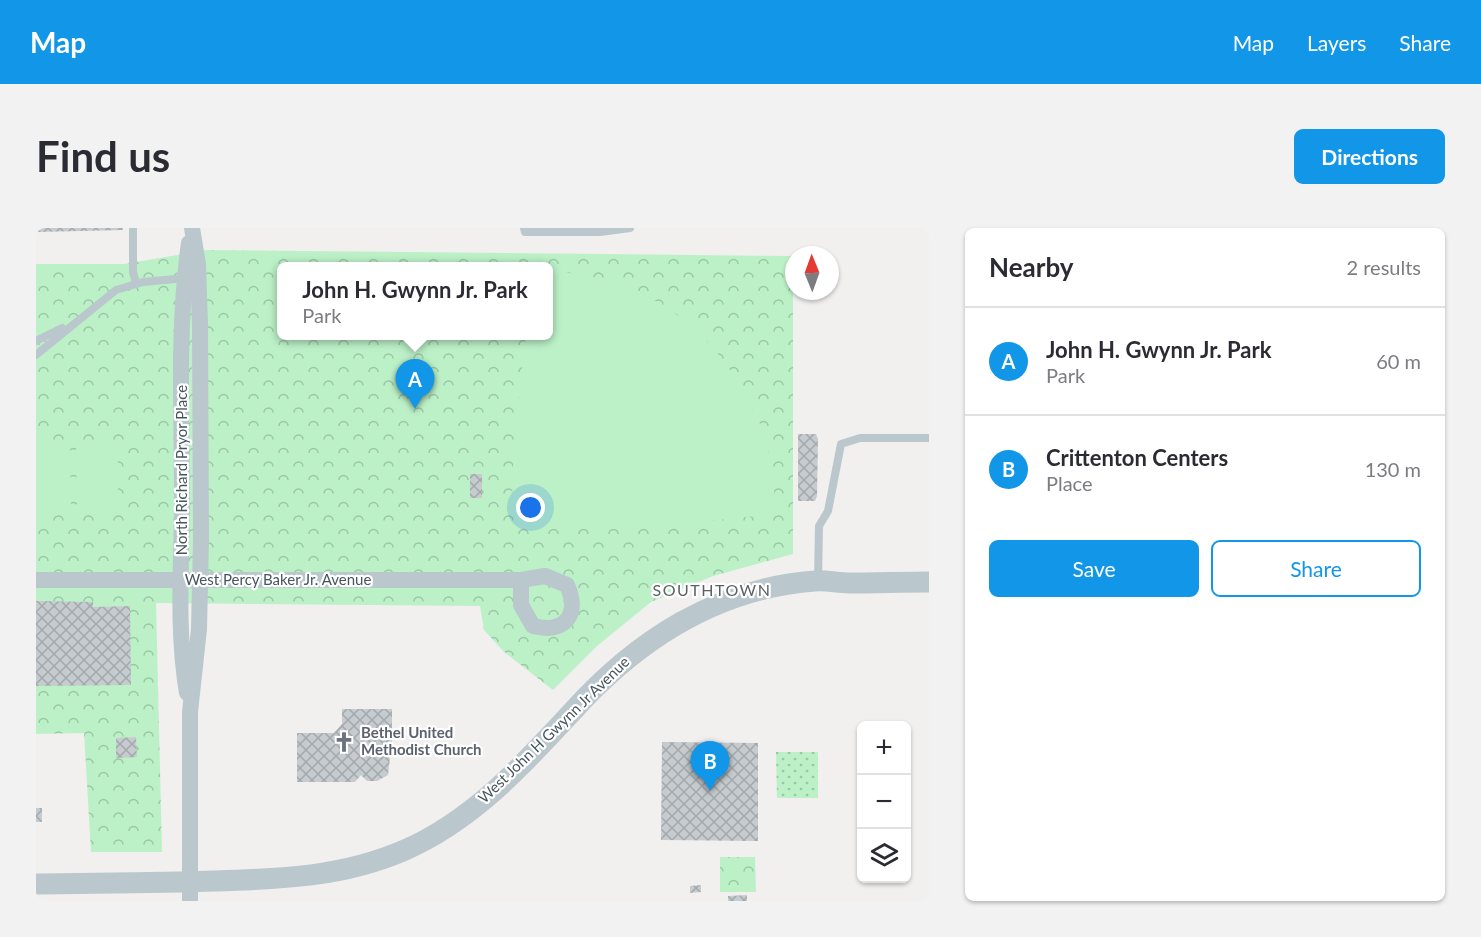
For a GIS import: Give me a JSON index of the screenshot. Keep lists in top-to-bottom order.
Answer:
{
  "streets": {
    "street": ["North Richard Pryor Place", "West Percy Baker Jr. Avenue", "West John H Gwynn Jr Avenue"]
  },
  "crossings": [
    ["North Richard Pryor Place", "West Percy Baker Jr. Avenue"],
    ["North Richard Pryor Place", "West John H Gwynn Jr Avenue"]
  ],
  "districts": ["SOUTHTOWN"],
  "places": {
    "church": ["Bethel United Methodist Church"]
  },
  "north": "top",
  "page": {
    "header": "Map",
    "nav": ["Map", "Layers", "Share"],
    "buttons": [
      "Directions",
      ["Save", "Share"]
    ],
    "title": "Find us",
    "heading": ["Nearby", "2 results"],
    "popup": ["John H. Gwynn Jr. Park", "Park"],
    "list": [
      {
        "mark": "A",
        "name": "John H. Gwynn Jr. Park",
        "note": "Park",
        "value": "60 m"
      },
      {
        "mark": "B",
        "name": "Crittenton Centers",
        "note": "Place",
        "value": "130 m"
      }
    ],
    "pins": ["A", "B"],
    "map_buttons": ["+", "−"]
  }
}
